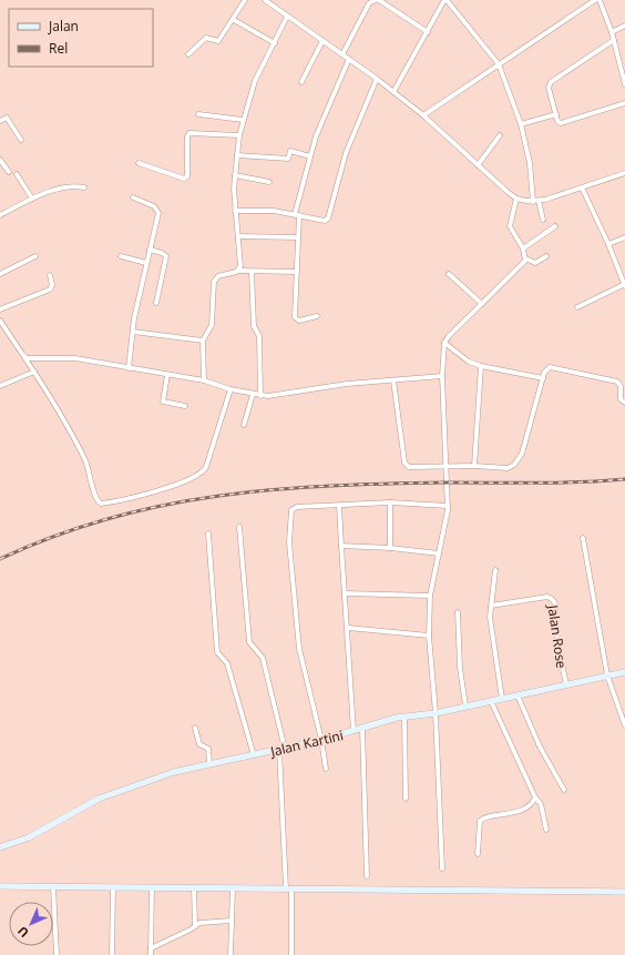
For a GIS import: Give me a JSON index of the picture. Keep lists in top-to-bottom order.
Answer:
{
  "streets": {
    "street": ["Jalan Rose", "Jalan Kartini"]
  },
  "crossings": [
    ["Jalan Rose", "Jalan Kartini"]
  ],
  "legend": ["Jalan", "Rel"],
  "north": "bottom left"
}
